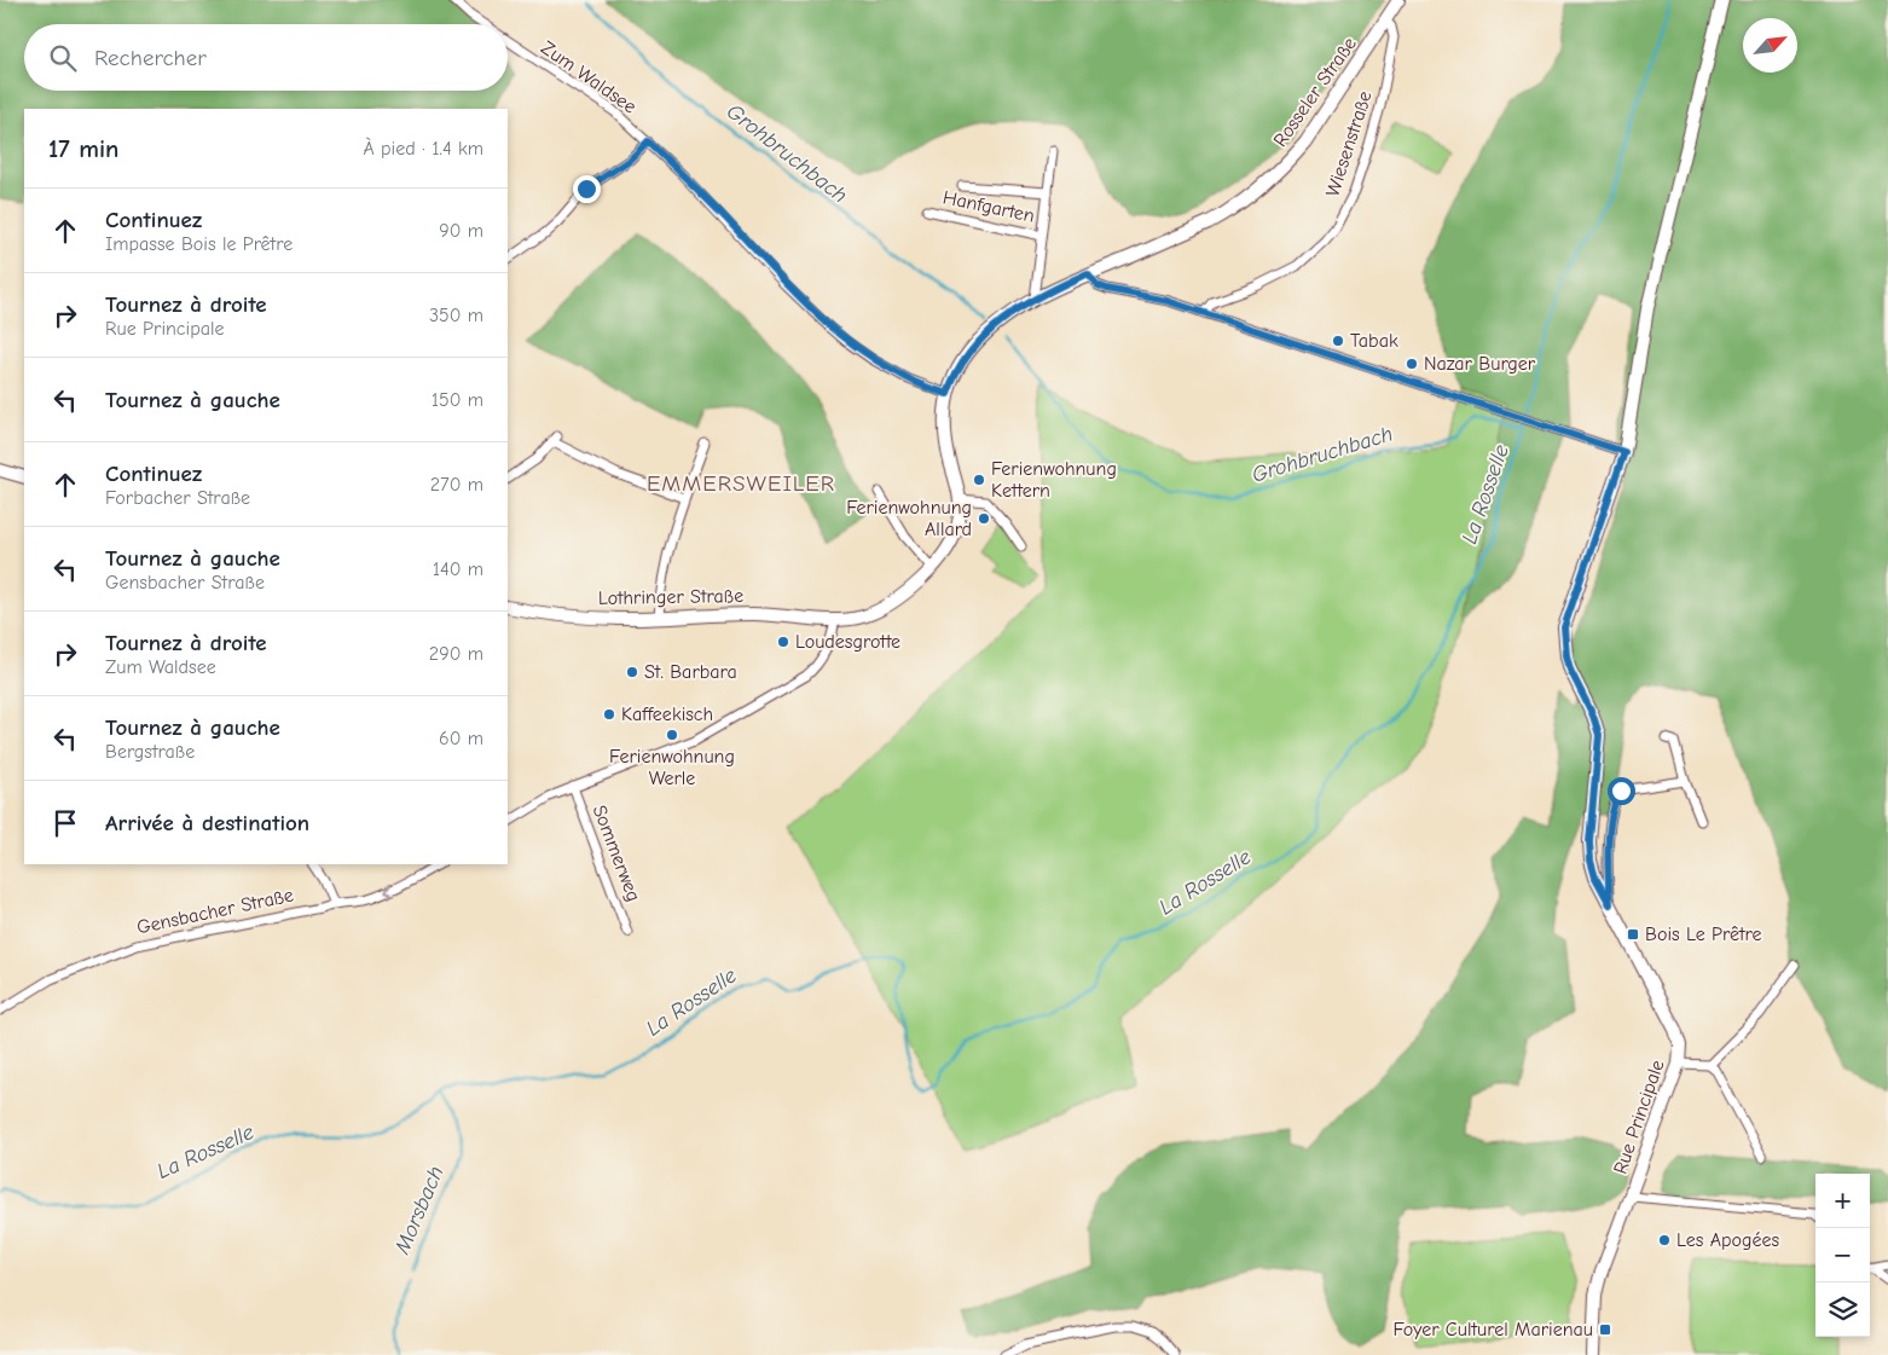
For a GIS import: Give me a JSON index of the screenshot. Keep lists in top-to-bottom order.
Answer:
{
  "streets": {
    "main road": ["Rosseler Straße", "Lothringer Straße", "Rue Principale"],
    "street": [
      "Zum Waldsee",
      "Wiesenstraße",
      "Hanfgarten",
      "Sommerweg",
      "Gensbacher Straße"
    ]
  },
  "crossings": [
    ["Rosseler Straße", "Wiesenstraße"]
  ],
  "districts": ["EMMERSWEILER"],
  "water": ["Grohbruchbach", "La Rosselle", "Morsbach"],
  "places": {
    "other": [
      "Tabak",
      "Nazar Burger",
      "Ferienwohnung Kettern",
      "Ferienwohnung Allard",
      "Loudesgrotte",
      "St. Barbara",
      "Kaffeekisch",
      "Ferienwohnung Werle",
      "Les Apogées"
    ],
    "transit": ["Bois Le Prêtre", "Foyer Culturel Marienau"]
  },
  "north": "top right",
  "page": {
    "search": "Rechercher",
    "heading": ["17 min", "À pied · 1.4 km"],
    "list": [
      ["Continuez", "Impasse Bois le Prêtre", "90 m"],
      ["Tournez à droite", "Rue Principale", "350 m"],
      ["Tournez à gauche", "150 m"],
      ["Continuez", "Forbacher Straße", "270 m"],
      ["Tournez à gauche", "Gensbacher Straße", "140 m"],
      ["Tournez à droite", "Zum Waldsee", "290 m"],
      ["Tournez à gauche", "Bergstraße", "60 m"],
      "Arrivée à destination"
    ],
    "map_buttons": ["+", "−"]
  }
}
